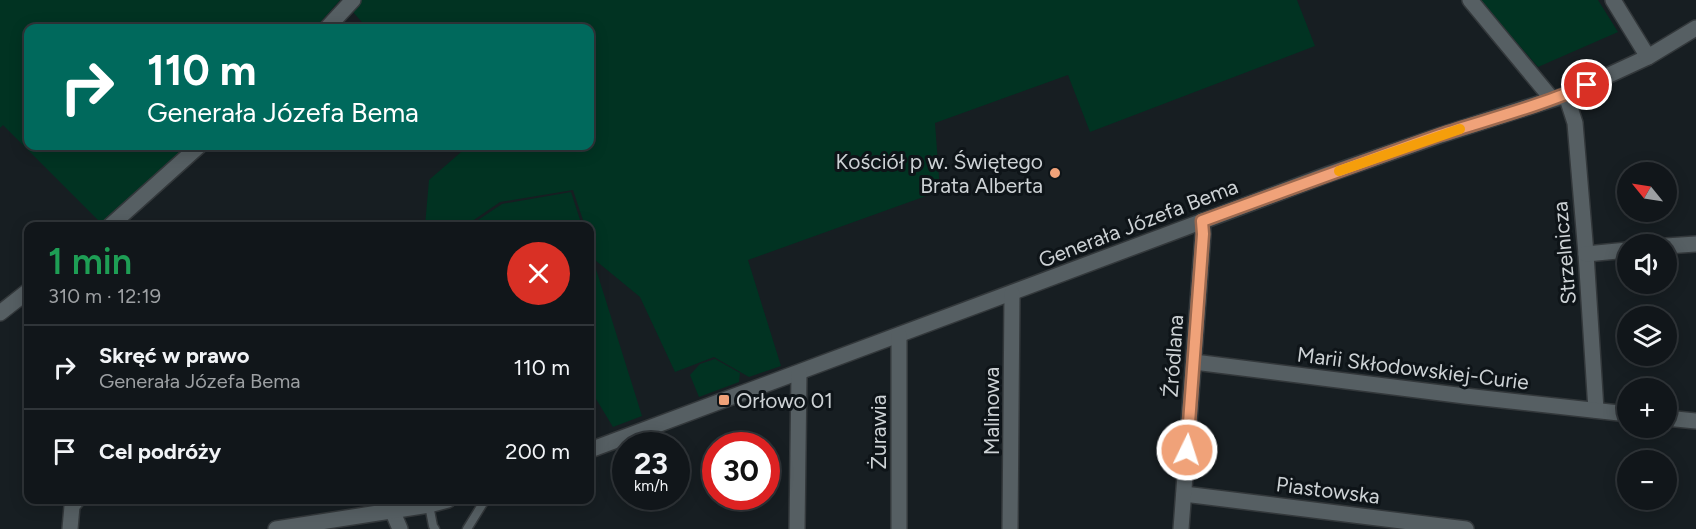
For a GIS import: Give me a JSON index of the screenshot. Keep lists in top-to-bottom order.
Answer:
{
  "streets": {
    "street": [
      "Generała Józefa Bema",
      "Strzelnicza",
      "Źródlana",
      "Marii Skłodowskiej-Curie",
      "Malinowa",
      "Żurawia",
      "Piastowska"
    ]
  },
  "crossings": [
    ["Generała Józefa Bema", "Strzelnicza"],
    ["Generała Józefa Bema", "Źródlana"],
    ["Generała Józefa Bema", "Malinowa"],
    ["Generała Józefa Bema", "Żurawia"],
    ["Strzelnicza", "Marii Skłodowskiej-Curie"],
    ["Źródlana", "Marii Skłodowskiej-Curie"],
    ["Źródlana", "Piastowska"]
  ],
  "places": {
    "other": ["Kościół p w. Świętego Brata Alberta"],
    "transit": ["Orłowo 01"]
  },
  "north": "top left",
  "page": {
    "turn": ["110 m", "Generała Józefa Bema"],
    "map_buttons": ["+", "−"],
    "heading": ["1 min", "310 m · 12:19"],
    "list": [
      {
        "name": "Skręć w prawo",
        "note": "Generała Józefa Bema",
        "value": "110 m"
      },
      {
        "name": "Cel podróży",
        "value": "200 m"
      }
    ],
    "speed": "23 km/h",
    "limit": "30"
  }
}
